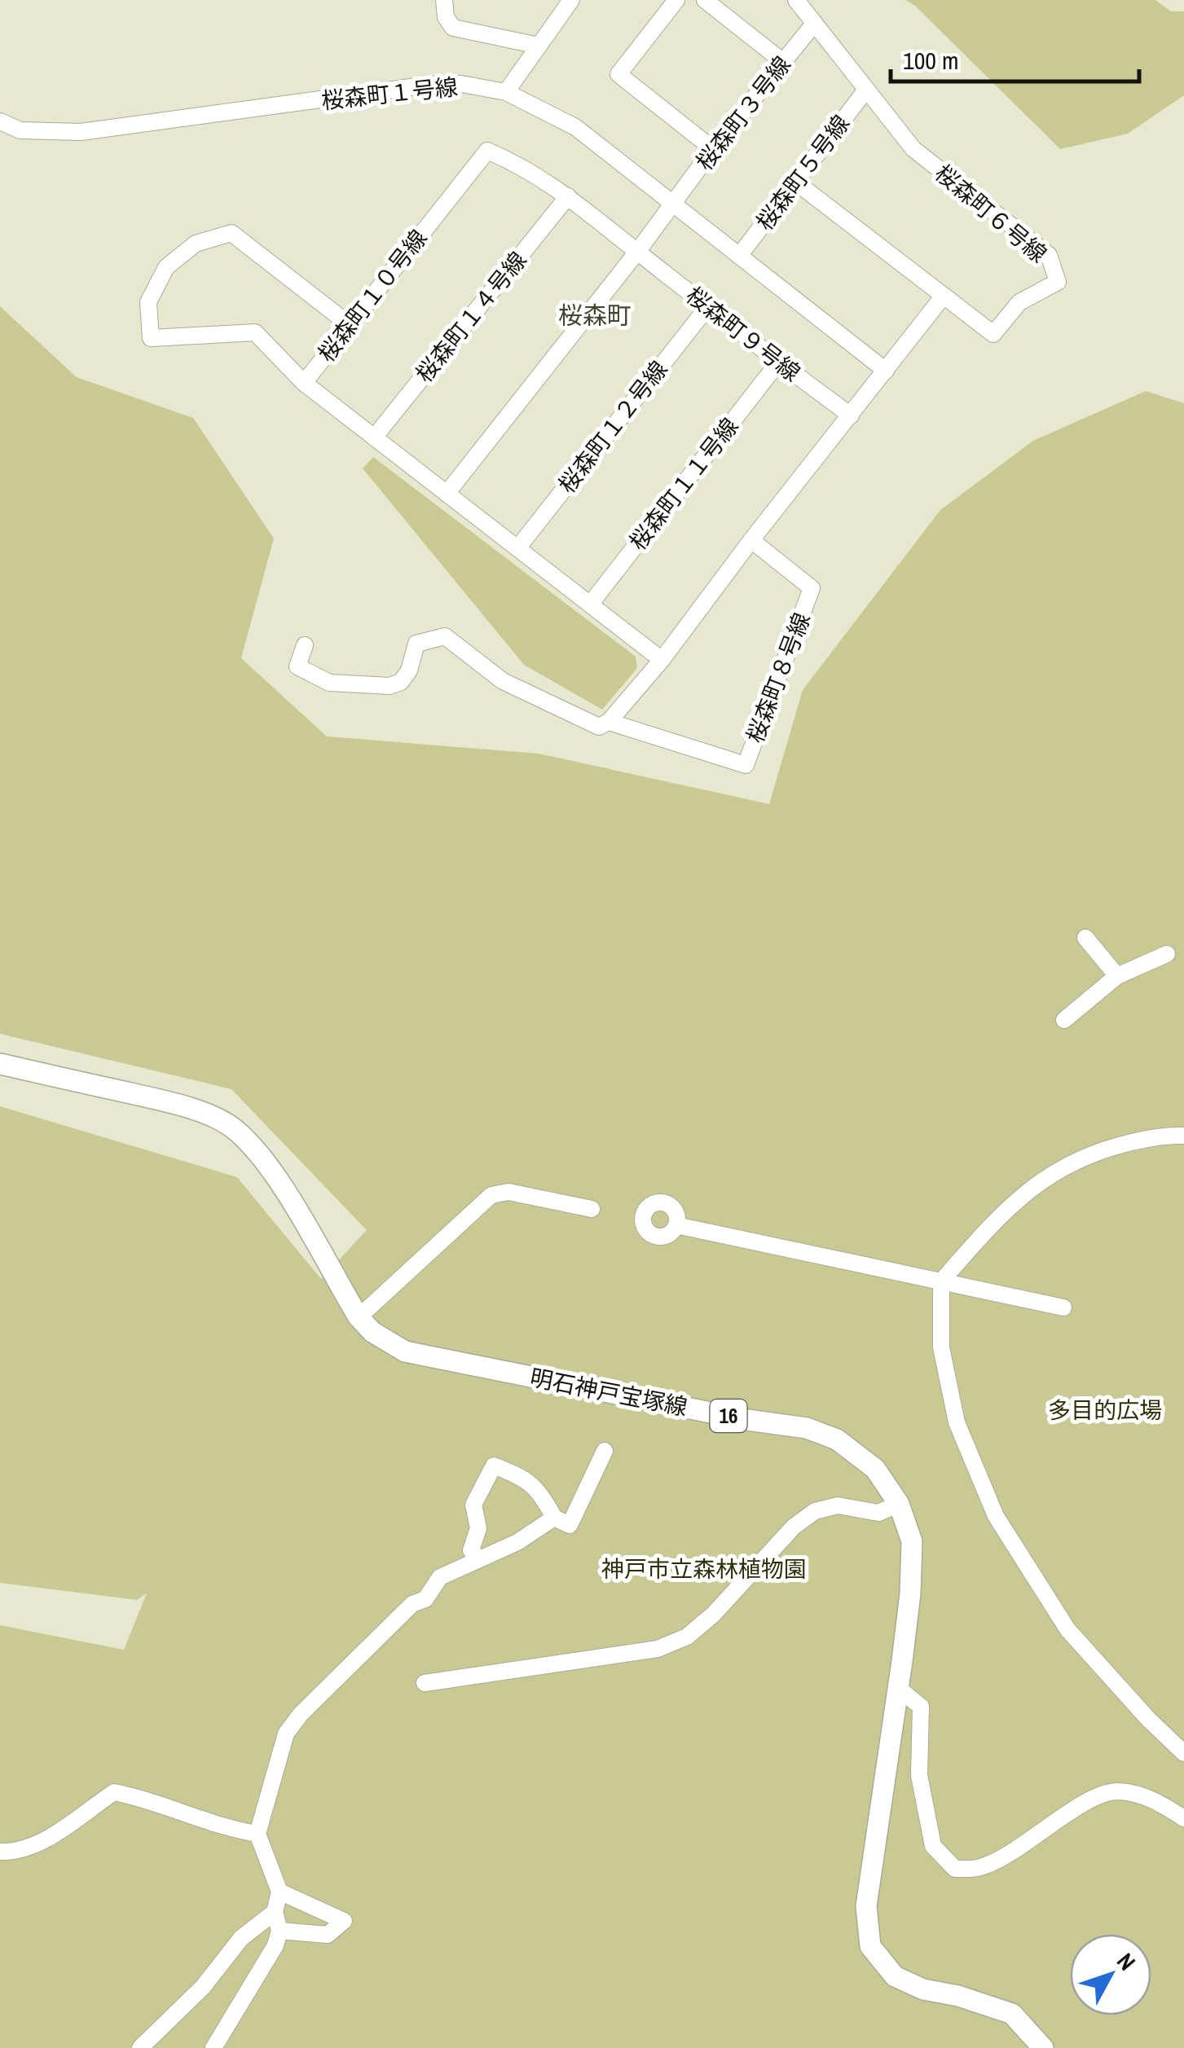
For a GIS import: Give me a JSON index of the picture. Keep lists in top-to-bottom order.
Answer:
{
  "streets": {
    "main road": ["明石神戸宝塚線", "16"],
    "street": [
      "桜森町１号線",
      "桜森町３号線",
      "桜森町５号線",
      "桜森町６号線",
      "桜森町１０号線",
      "桜森町１４号線",
      "桜森町９号線",
      "桜森町１２号線",
      "桜森町１１号線",
      "桜森町８号線"
    ]
  },
  "crossings": [
    ["桜森町１号線", "桜森町３号線"],
    ["桜森町１号線", "桜森町５号線"],
    ["桜森町３号線", "桜森町６号線"],
    ["桜森町３号線", "桜森町１０号線"],
    ["桜森町３号線", "桜森町９号線"],
    ["桜森町５号線", "桜森町６号線"],
    ["桜森町１０号線", "桜森町１４号線"],
    ["桜森町１０号線", "桜森町９号線"],
    ["桜森町１０号線", "桜森町１２号線"],
    ["桜森町１０号線", "桜森町１１号線"],
    ["桜森町９号線", "桜森町１２号線"],
    ["桜森町９号線", "桜森町１１号線"]
  ],
  "districts": ["桜森町"],
  "parks": ["多目的広場", "神戸市立森林植物園"],
  "scale_bar": "100 m",
  "north": "top right"
}
